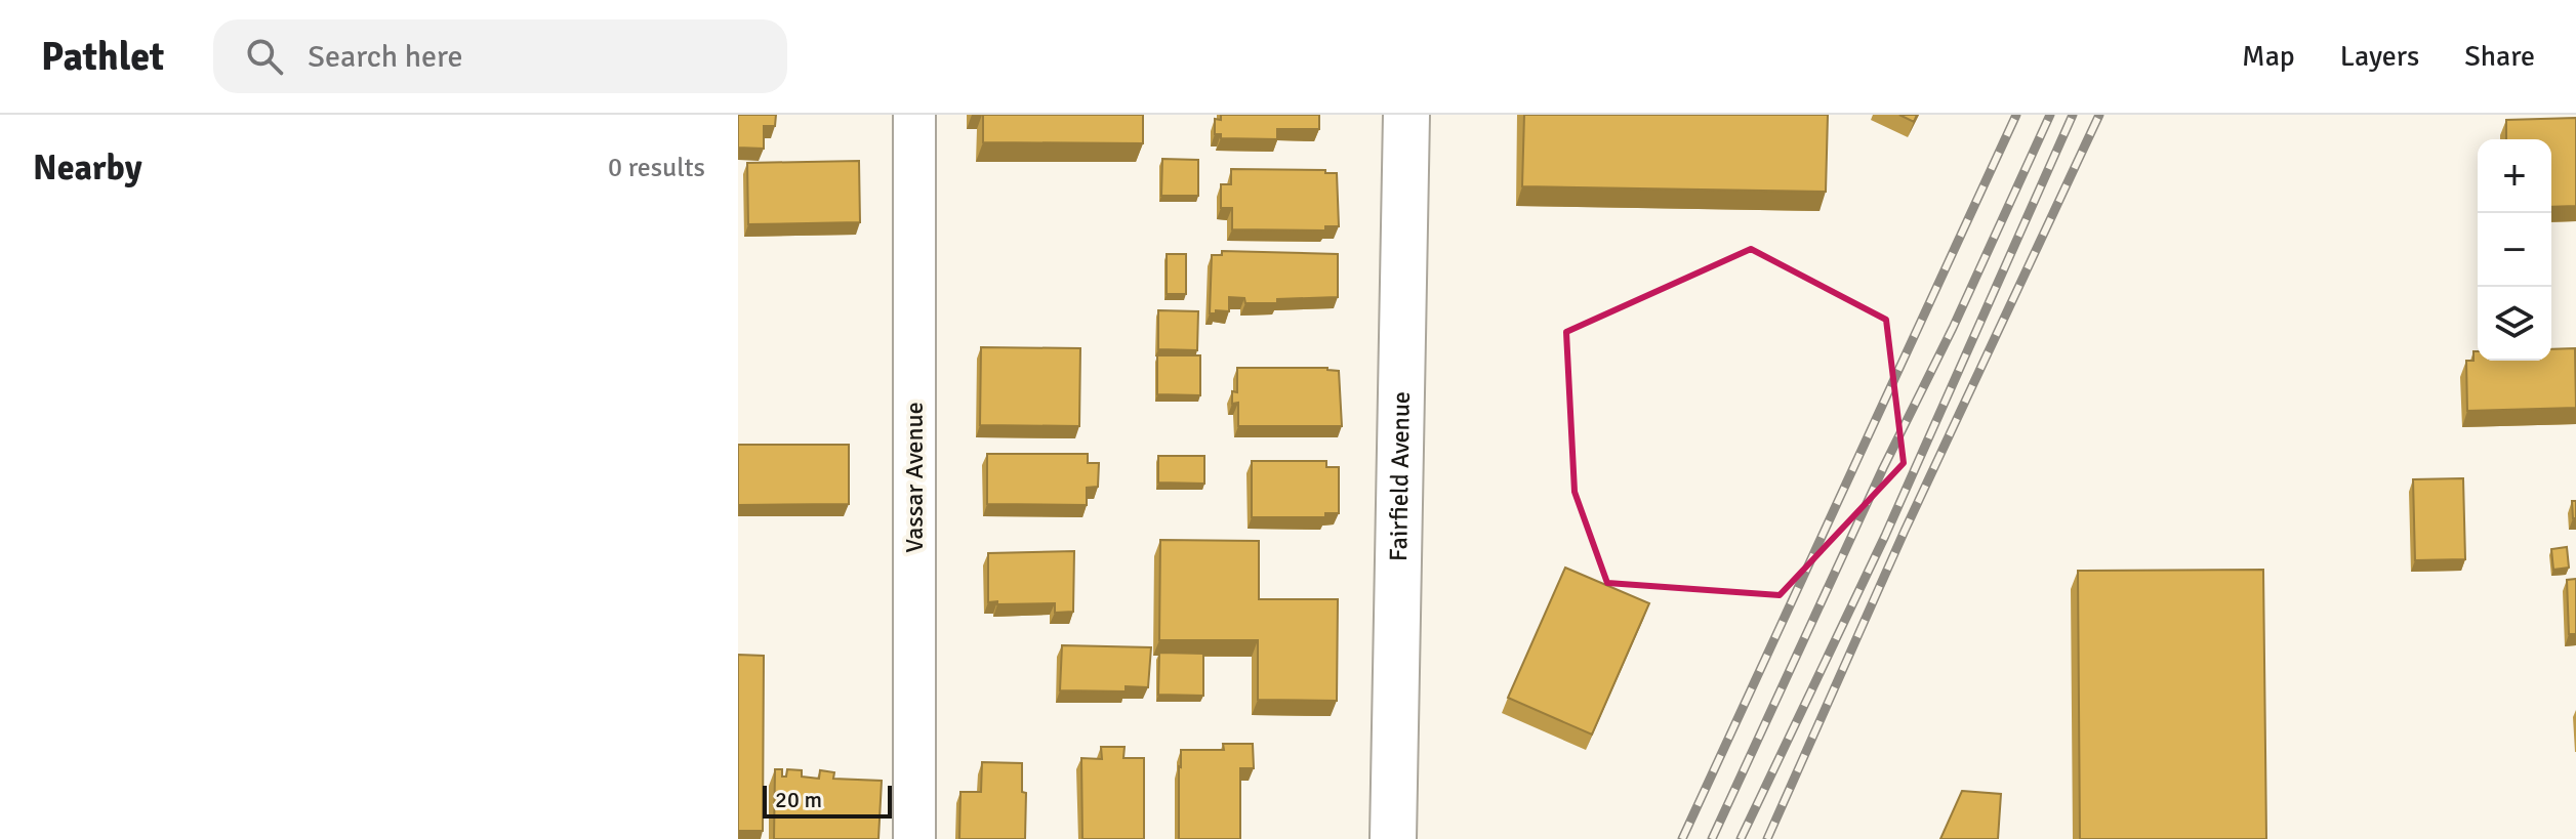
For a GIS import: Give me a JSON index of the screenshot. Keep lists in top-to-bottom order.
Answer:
{
  "streets": {
    "main road": ["Fairfield Avenue"],
    "street": ["Vassar Avenue"]
  },
  "scale_bar": "20 m",
  "page": {
    "header": "Pathlet",
    "search": "Search here",
    "nav": ["Map", "Layers", "Share"],
    "heading": ["Nearby", "0 results"],
    "map_buttons": ["+", "−"],
    "scale": "20 m"
  }
}
